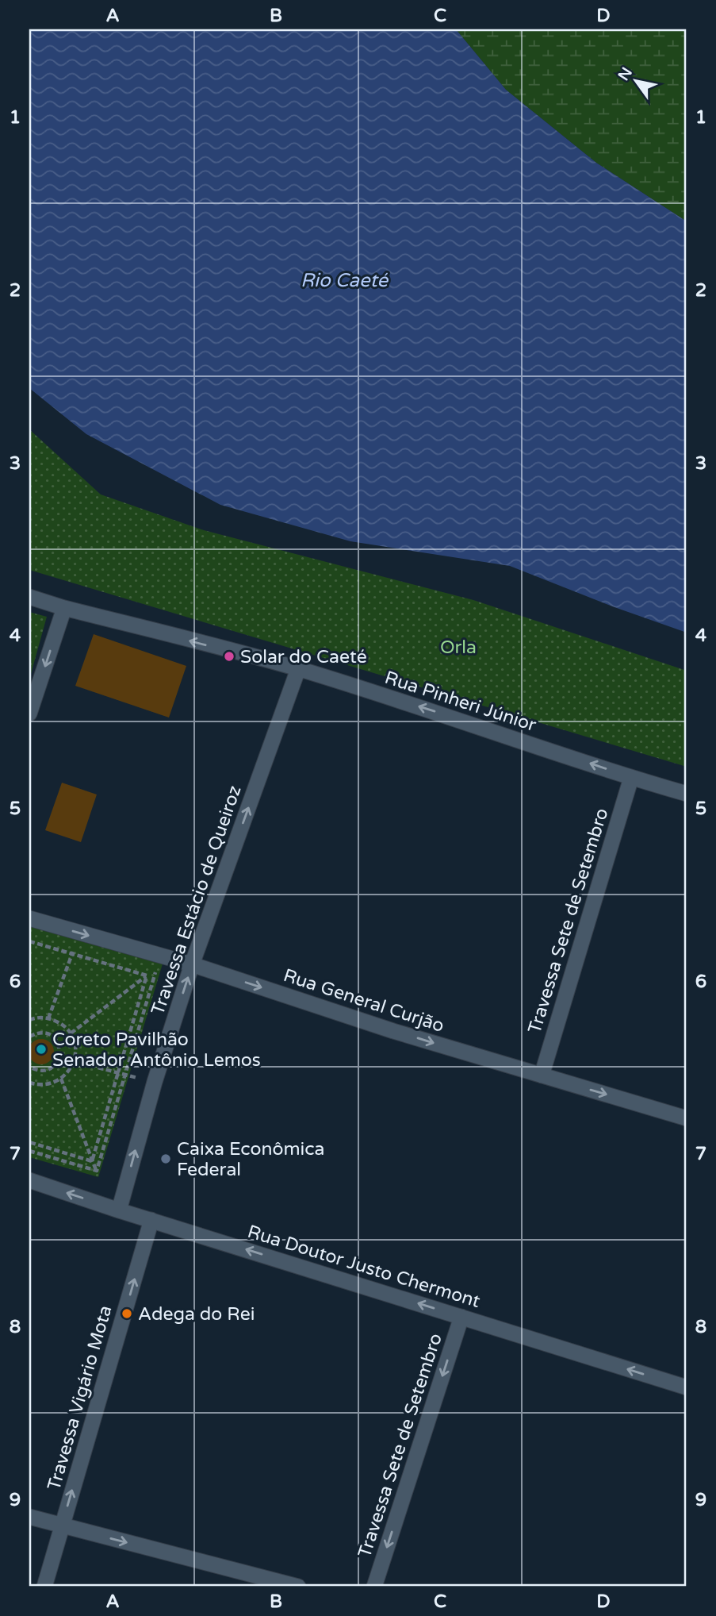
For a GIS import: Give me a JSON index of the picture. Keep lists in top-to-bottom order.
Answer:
{
  "streets": {
    "street": [
      "Rua Pinheri Júnior",
      "Travessa Estácio de Queiroz",
      "Travessa Sete de Setembro",
      "Rua General Curjão",
      "Rua Doutor Justo Chermont",
      "Travessa Vigário Mota"
    ]
  },
  "crossings": [
    ["Rua Pinheri Júnior", "Travessa Estácio de Queiroz"],
    ["Rua Pinheri Júnior", "Travessa Sete de Setembro"],
    ["Travessa Estácio de Queiroz", "Rua General Curjão"],
    ["Travessa Estácio de Queiroz", "Rua Doutor Justo Chermont"],
    ["Travessa Sete de Setembro", "Rua General Curjão"],
    ["Travessa Sete de Setembro", "Rua Doutor Justo Chermont"],
    ["Rua Doutor Justo Chermont", "Travessa Vigário Mota"]
  ],
  "one_way": [
    "Rua Pinheri Júnior",
    "Travessa Estácio de Queiroz",
    "Travessa Sete de Setembro",
    "Rua General Curjão",
    "Rua Doutor Justo Chermont",
    "Travessa Vigário Mota"
  ],
  "water": ["Rio Caeté"],
  "parks": ["Orla"],
  "places": [
    "Solar do Caeté",
    "Coreto Pavilhão Senador Antônio Lemos",
    "Caixa Econômica Federal",
    "Adega do Rei"
  ],
  "north": "top left",
  "grid": {
    "columns": [
      "A",
      "B",
      "C",
      "D"
    ],
    "rows": [
      "1",
      "2",
      "3",
      "4",
      "5",
      "6",
      "7",
      "8",
      "9"
    ]
  }
}
